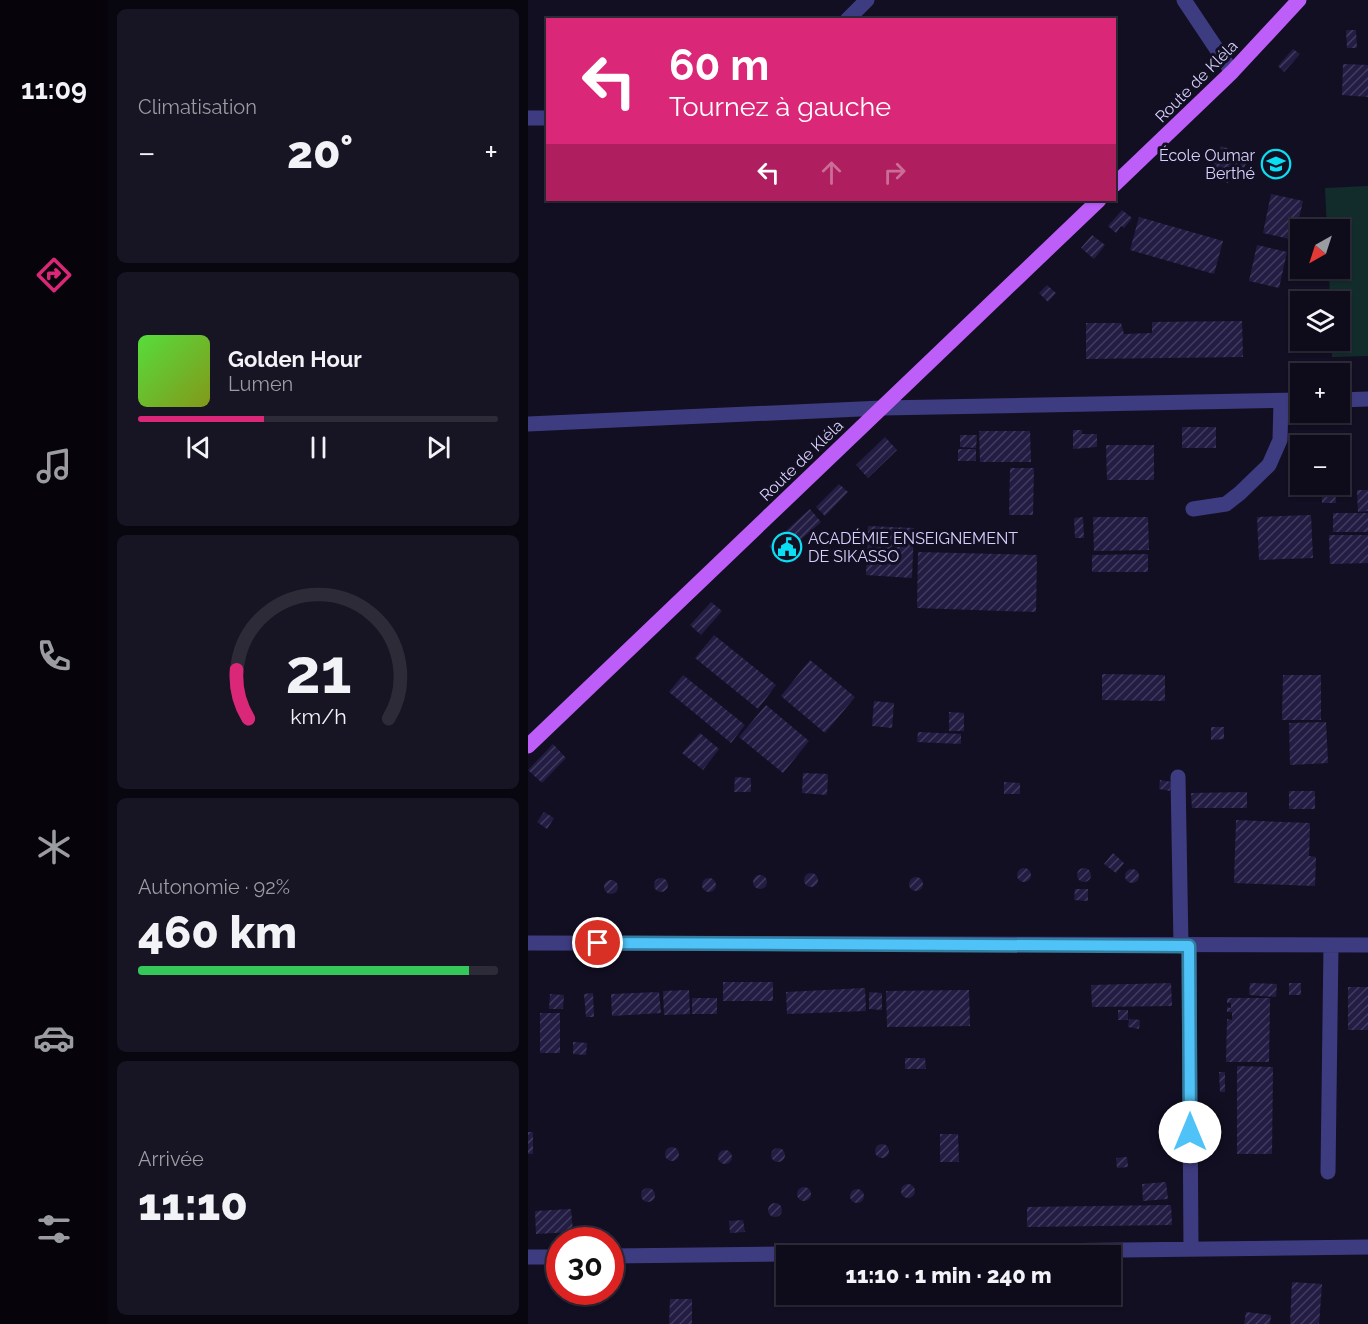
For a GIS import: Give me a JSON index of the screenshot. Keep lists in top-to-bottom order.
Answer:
{
  "streets": {
    "main road": ["Route de Kléla"]
  },
  "places": {
    "school or university": ["École Oumar Berthé"],
    "public building": ["ACADÉMIE ENSEIGNEMENT DE SIKASSO"]
  },
  "north": "bottom left",
  "page": {
    "tabs": "11:09",
    "tile": [
      "Climatisation",
      ["Autonomie · 92%", "460 km"],
      ["Arrivée", "11:10"]
    ],
    "turn": ["60 m", "Tournez à gauche"],
    "heat": ["−", "20°", "+"],
    "map_buttons": ["+", "−"],
    "song": ["Golden Hour", "Lumen"],
    "limit": "30",
    "trip": "11:10 · 1 min · 240 m",
    "gauge": ["21", "km/h"]
  }
}
